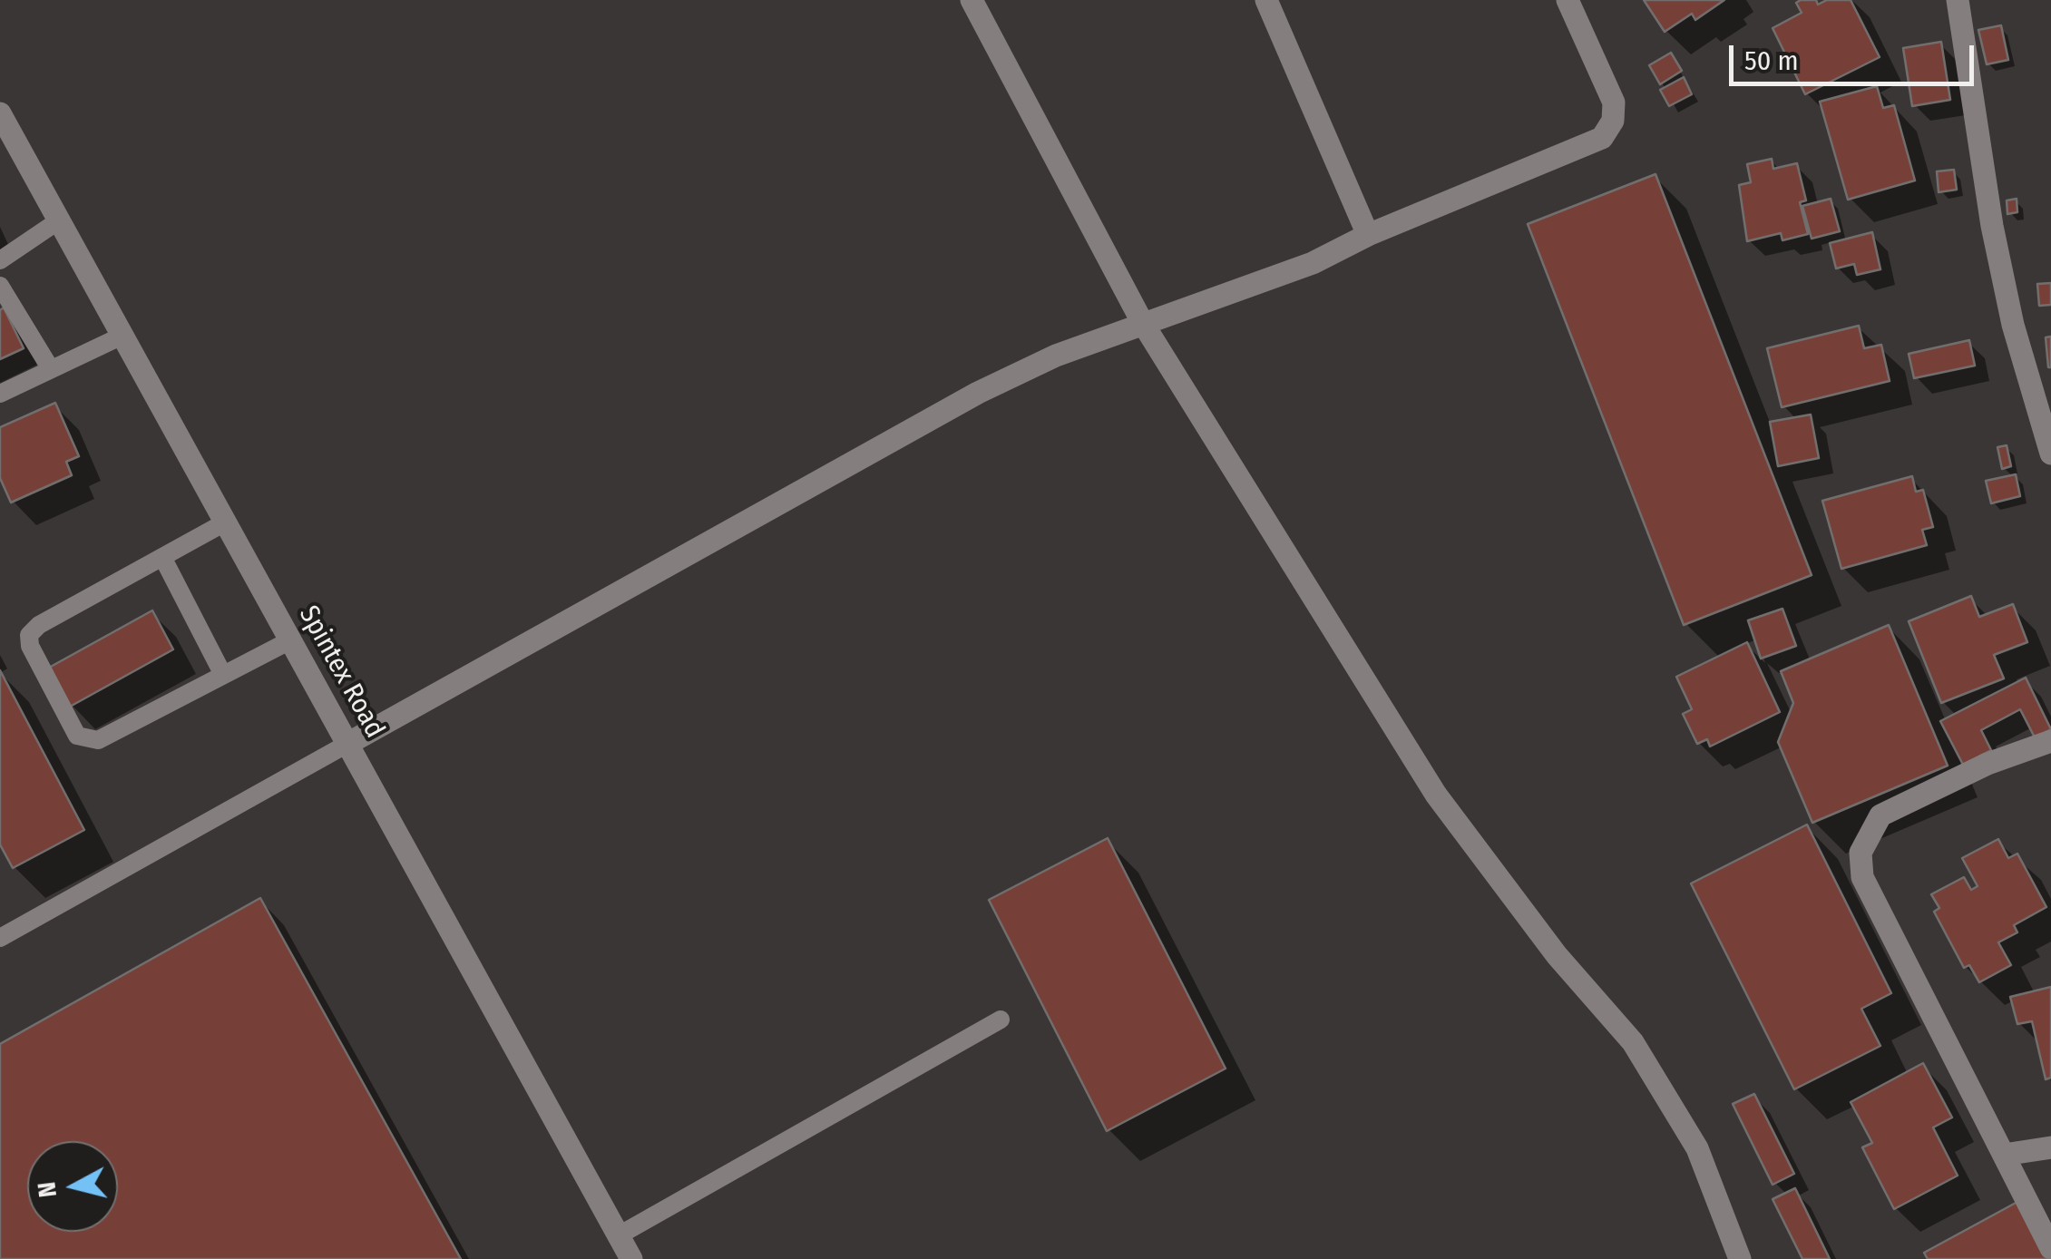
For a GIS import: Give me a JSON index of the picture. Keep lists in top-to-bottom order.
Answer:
{
  "streets": {
    "street": ["Spintex Road"]
  },
  "scale_bar": "50 m",
  "north": "left"
}
